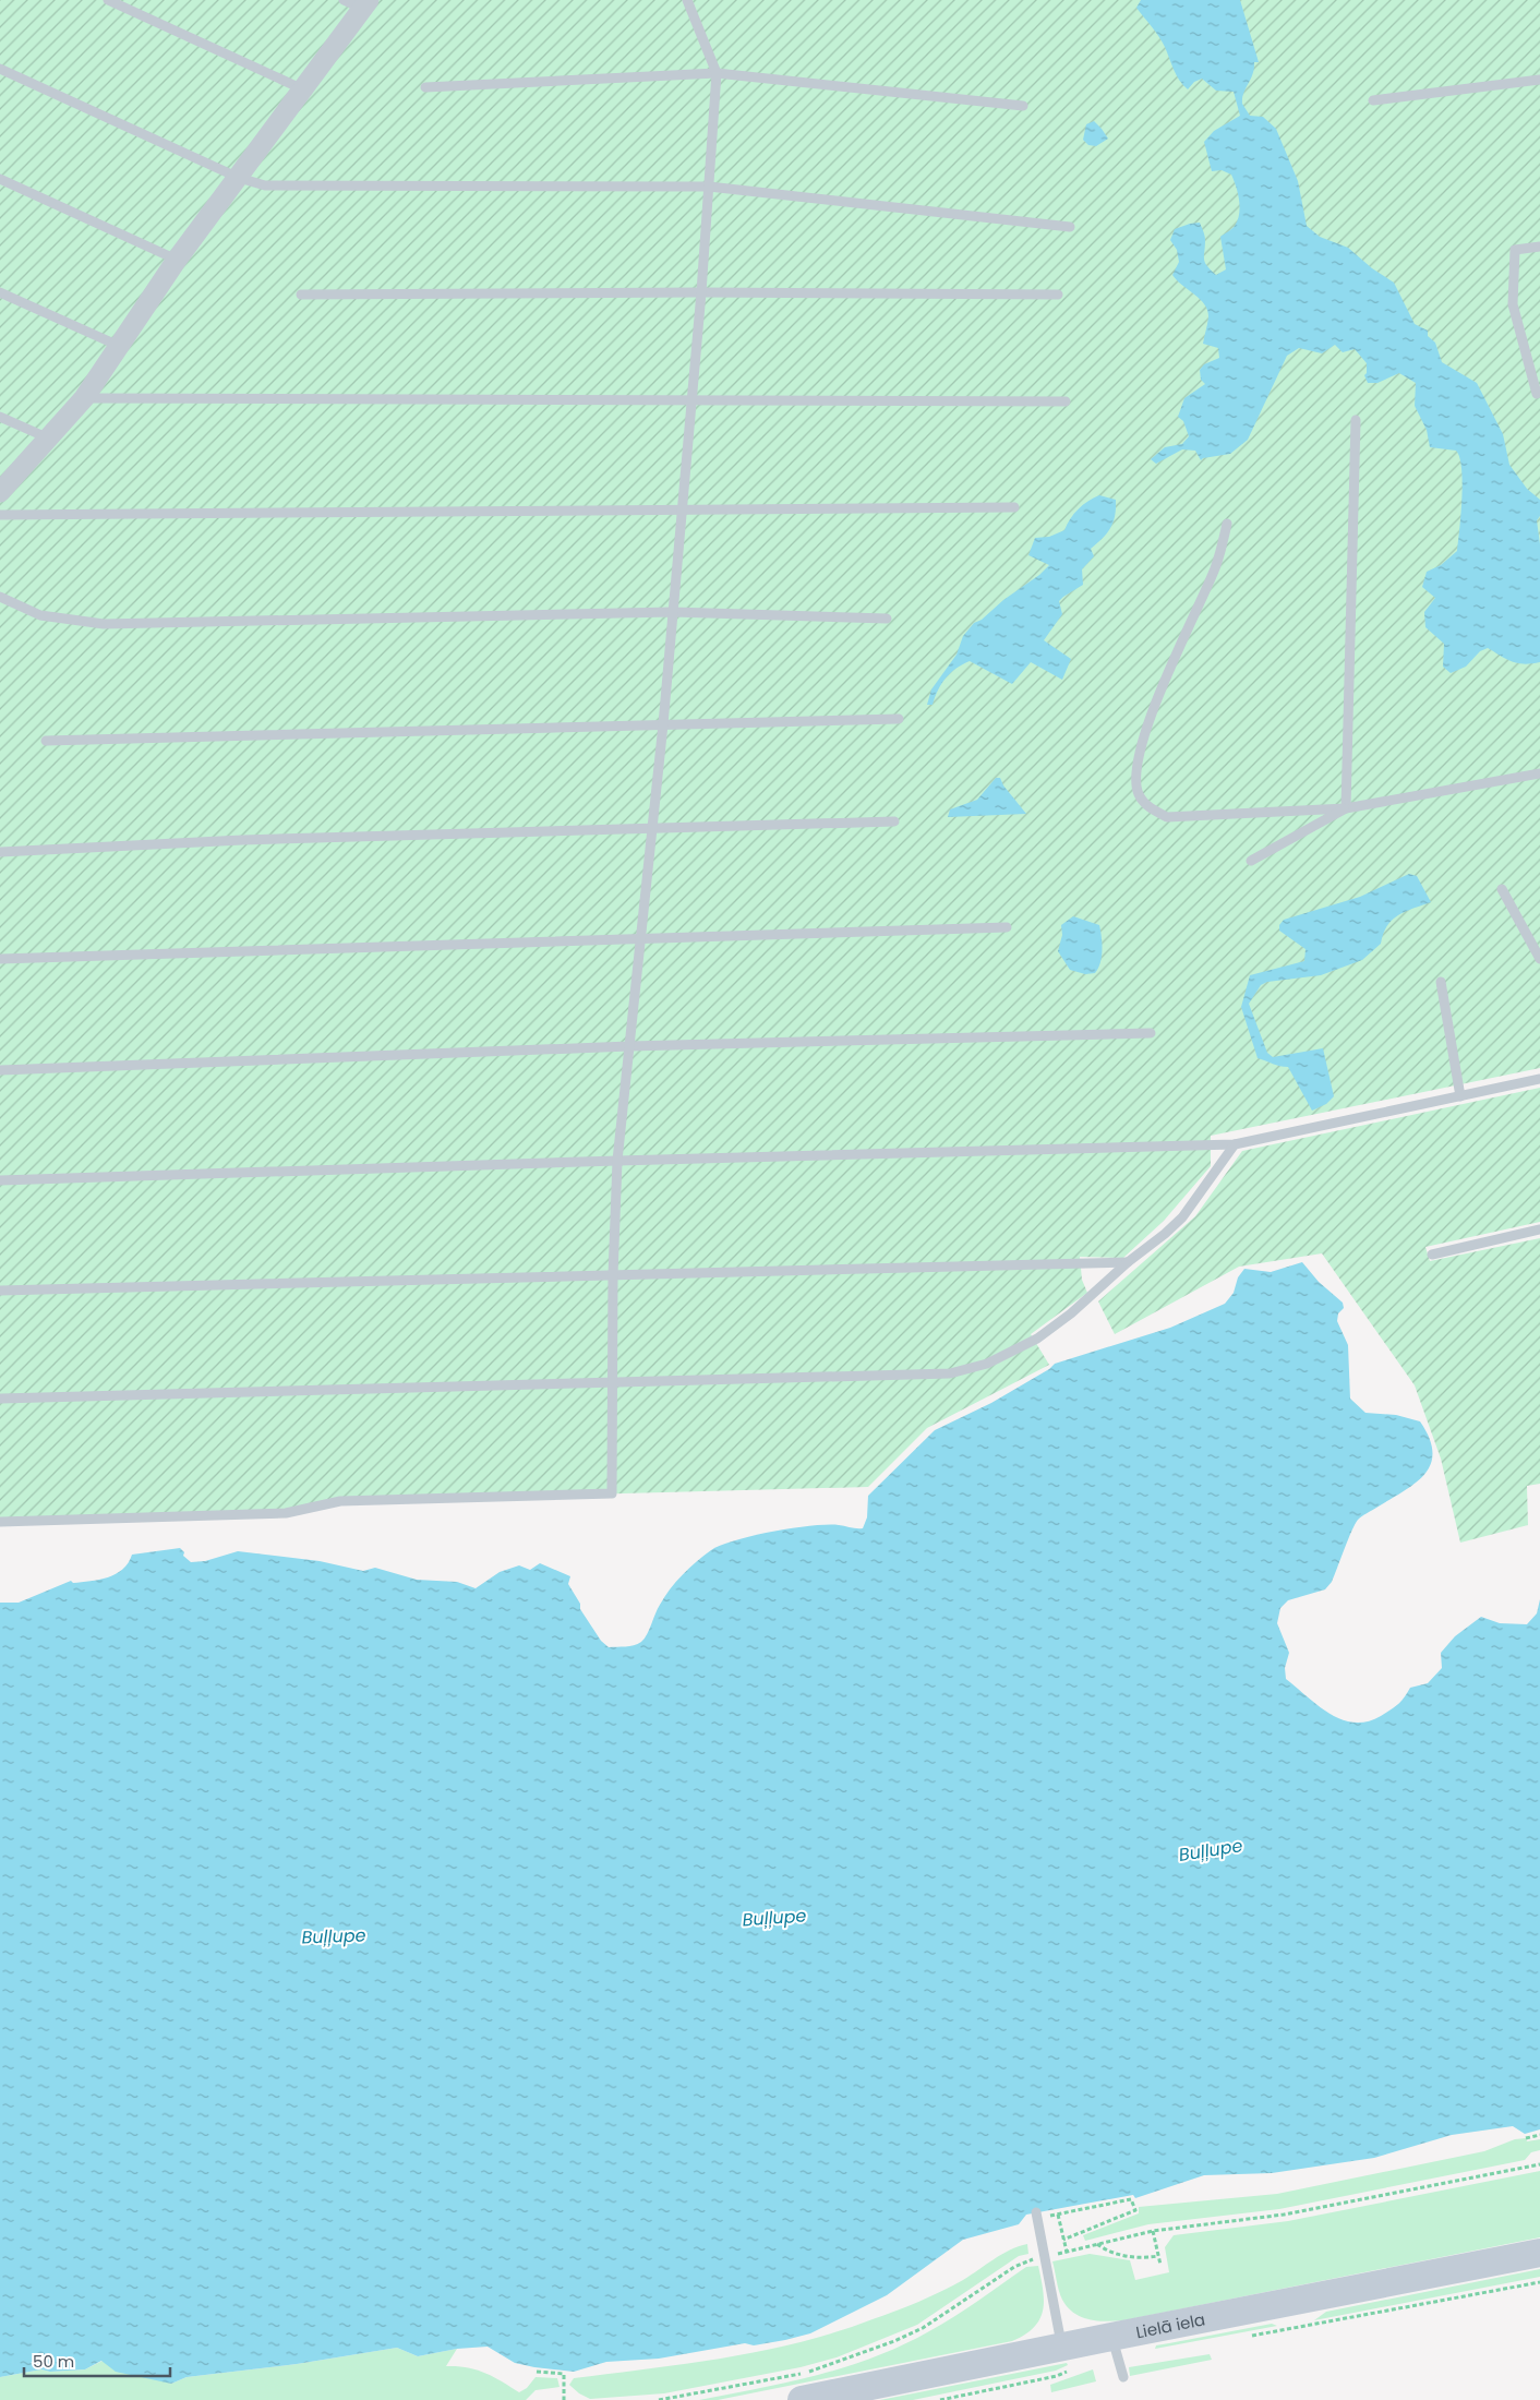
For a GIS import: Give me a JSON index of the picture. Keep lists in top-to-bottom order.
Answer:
{
  "streets": {
    "main road": ["Lielā iela"]
  },
  "water": ["Buļļupe"],
  "scale_bar": "50 m"
}
